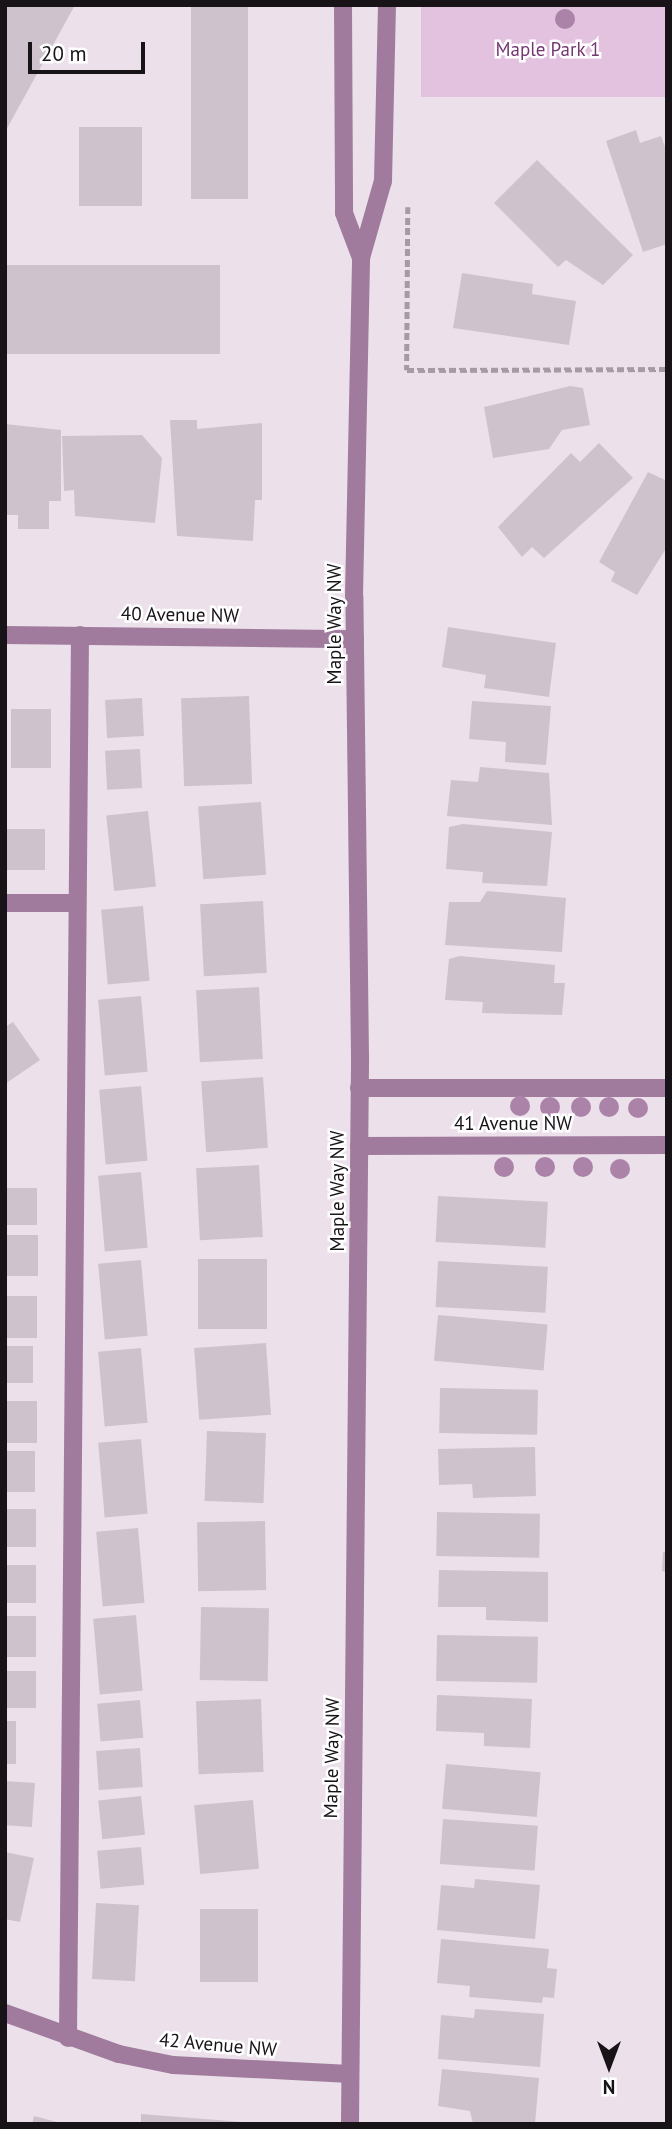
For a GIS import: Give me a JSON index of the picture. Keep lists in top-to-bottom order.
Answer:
{
  "streets": {
    "street": [
      "40 Avenue NW",
      "Maple Way NW",
      "41 Avenue NW",
      "42 Avenue NW"
    ]
  },
  "crossings": [
    ["40 Avenue NW", "Maple Way NW"],
    ["Maple Way NW", "41 Avenue NW"],
    ["Maple Way NW", "42 Avenue NW"]
  ],
  "parks": ["Maple Park 1"],
  "scale_bar": "20 m",
  "north": "bottom"
}
